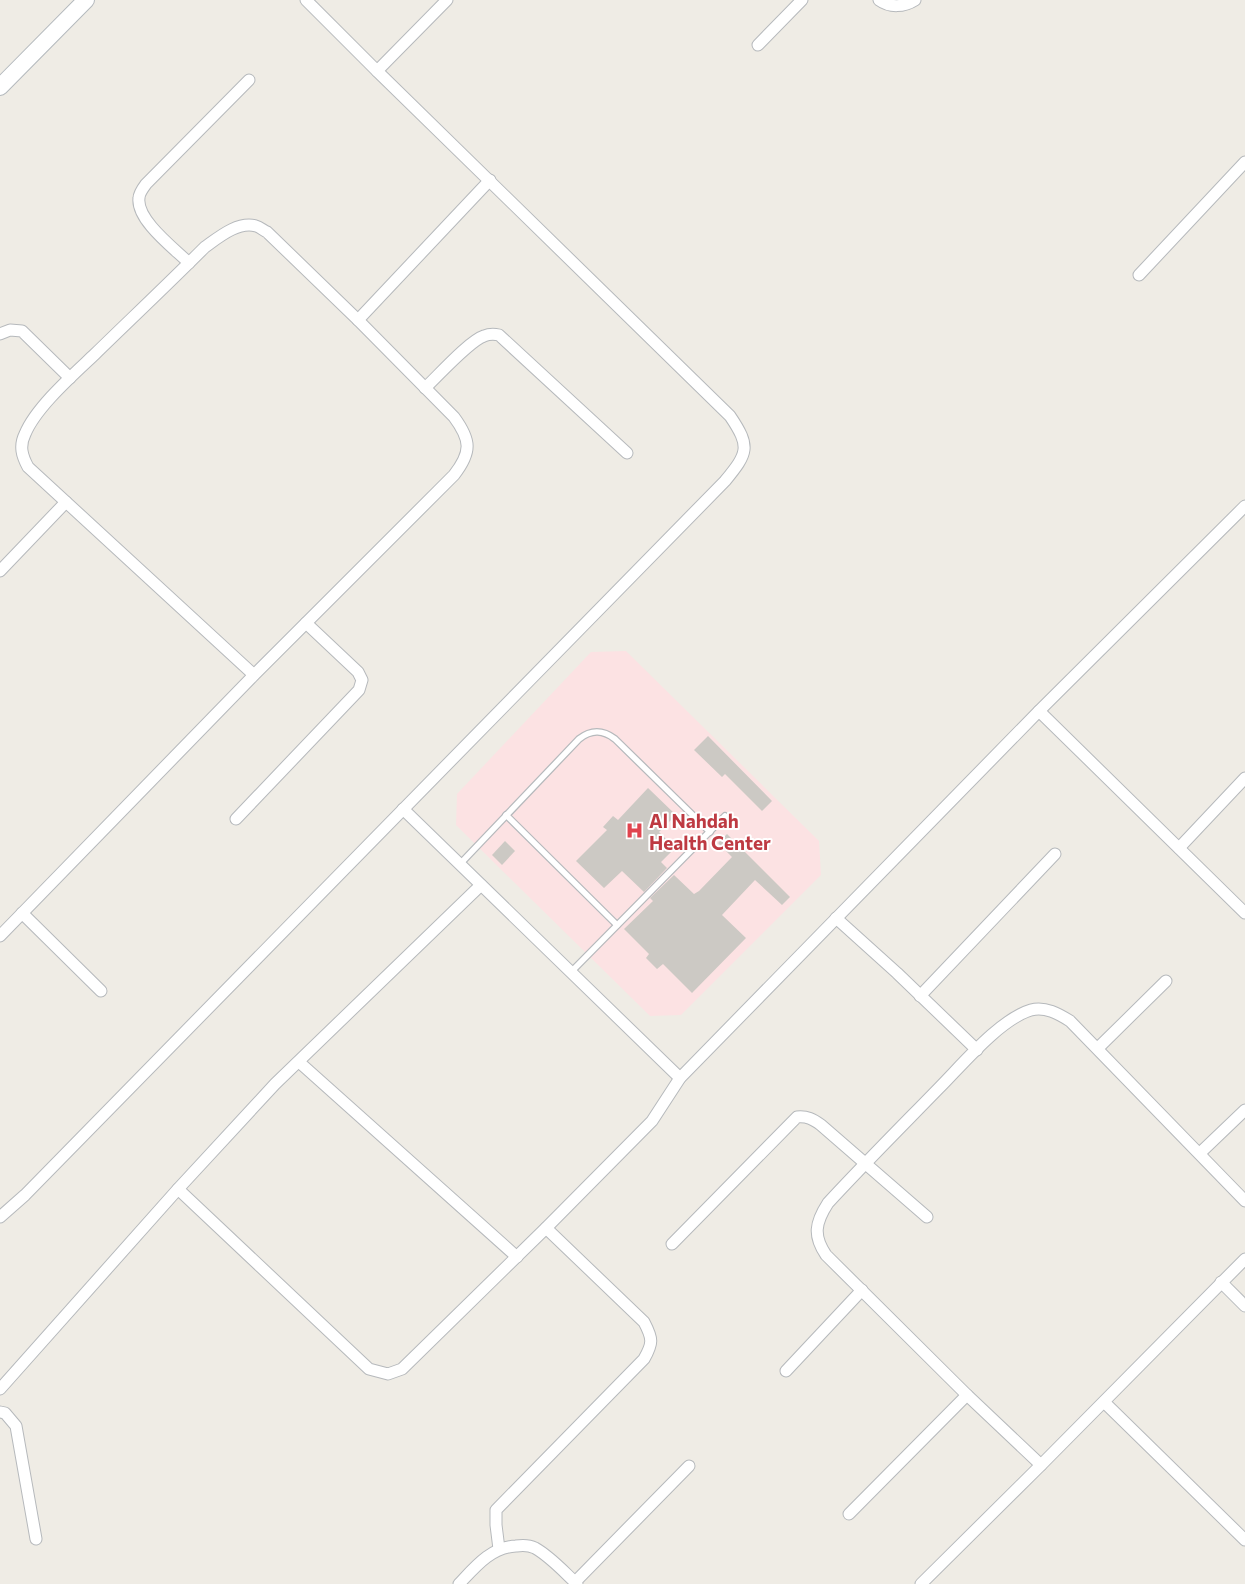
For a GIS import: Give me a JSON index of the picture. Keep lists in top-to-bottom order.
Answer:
{
  "places": {
    "hospital": ["Al Nahdah Health Center"]
  }
}
